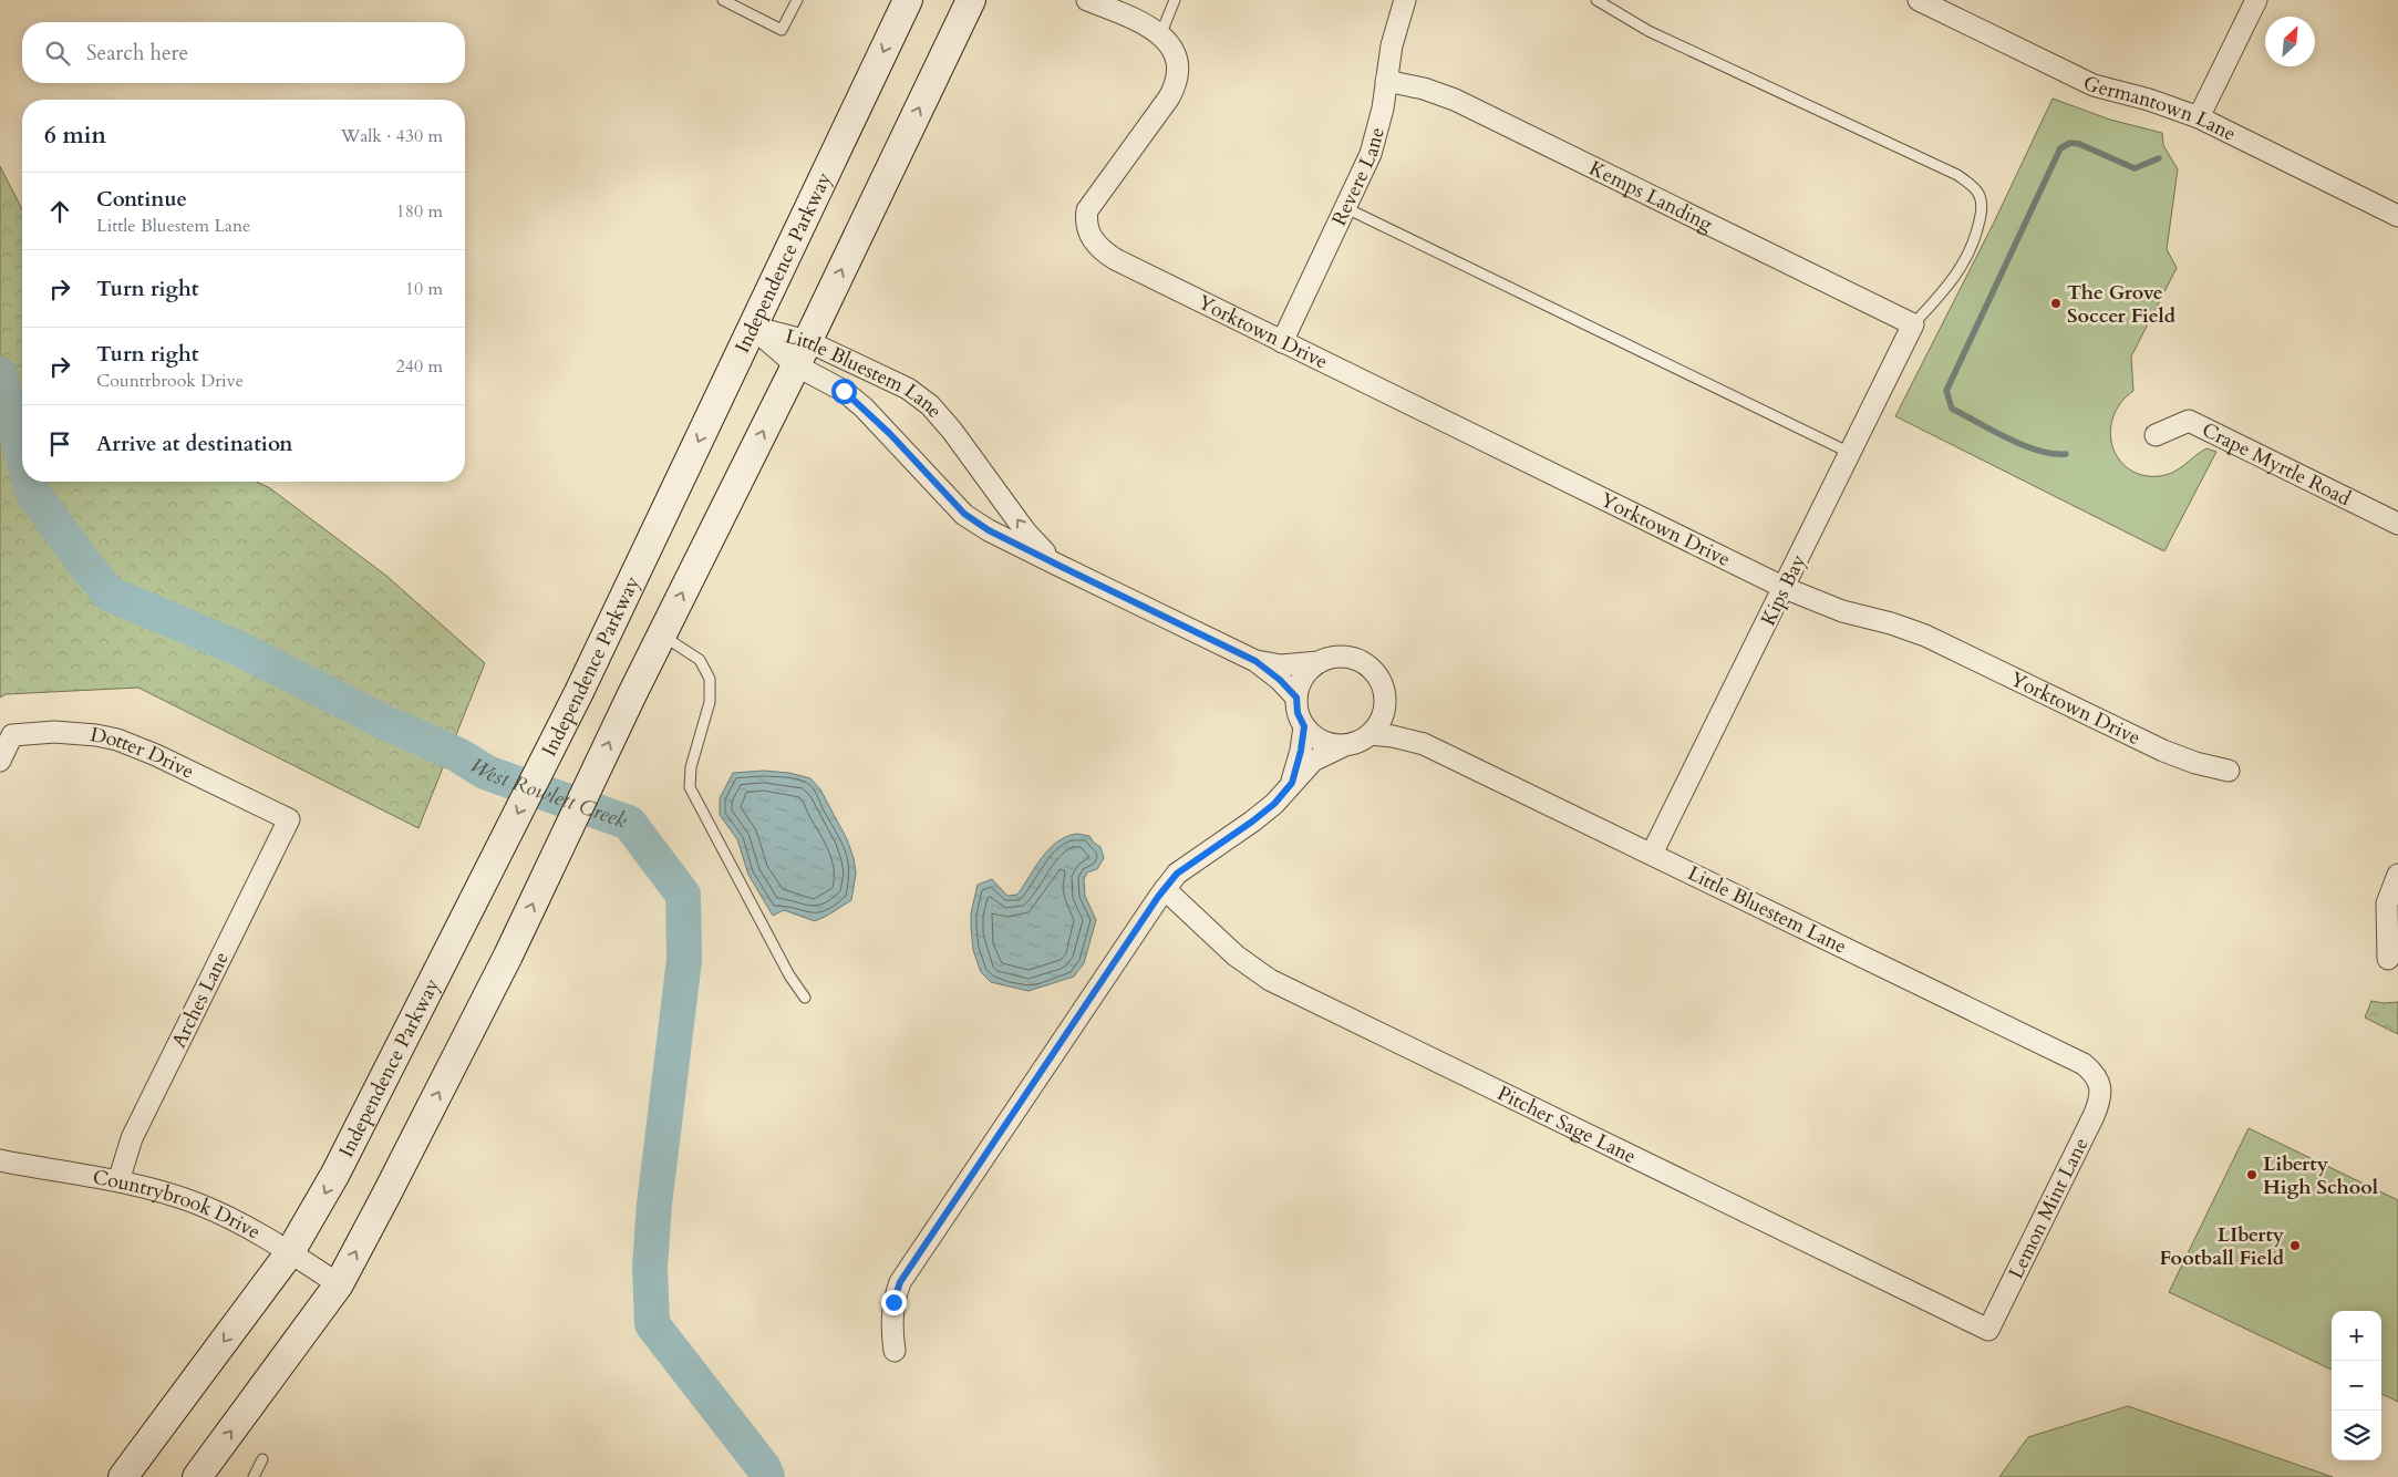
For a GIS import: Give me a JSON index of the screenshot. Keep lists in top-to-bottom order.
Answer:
{
  "streets": {
    "main road": ["Independence Parkway"],
    "street": [
      "Germantown Lane",
      "Revere Lane",
      "Kemps Landing",
      "Yorktown Drive",
      "Little Bluestem Lane",
      "Crape Myrtle Road",
      "Kips Bay",
      "Dotter Drive",
      "Arches Lane",
      "Pitcher Sage Lane",
      "Countrybrook Drive",
      "Lemon Mint Lane"
    ]
  },
  "crossings": [
    ["Revere Lane", "Kemps Landing"],
    ["Revere Lane", "Yorktown Drive"],
    ["Kemps Landing", "Kips Bay"],
    ["Independence Parkway", "Little Bluestem Lane"],
    ["Independence Parkway", "Countrybrook Drive"],
    ["Yorktown Drive", "Kips Bay"],
    ["Little Bluestem Lane", "Kips Bay"],
    ["Little Bluestem Lane", "Lemon Mint Lane"],
    ["Dotter Drive", "Arches Lane"],
    ["Arches Lane", "Countrybrook Drive"],
    ["Pitcher Sage Lane", "Lemon Mint Lane"]
  ],
  "water": ["West Rowlett Creek"],
  "places": ["The Grove Soccer Field", "Liberty High School", "LIberty Football Field"],
  "north": "top right",
  "page": {
    "search": "Search here",
    "heading": ["6 min", "Walk · 430 m"],
    "list": [
      ["Continue", "Little Bluestem Lane", "180 m"],
      ["Turn right", "10 m"],
      ["Turn right", "Countrbrook Drive", "240 m"],
      "Arrive at destination"
    ],
    "map_buttons": ["+", "−"]
  }
}
